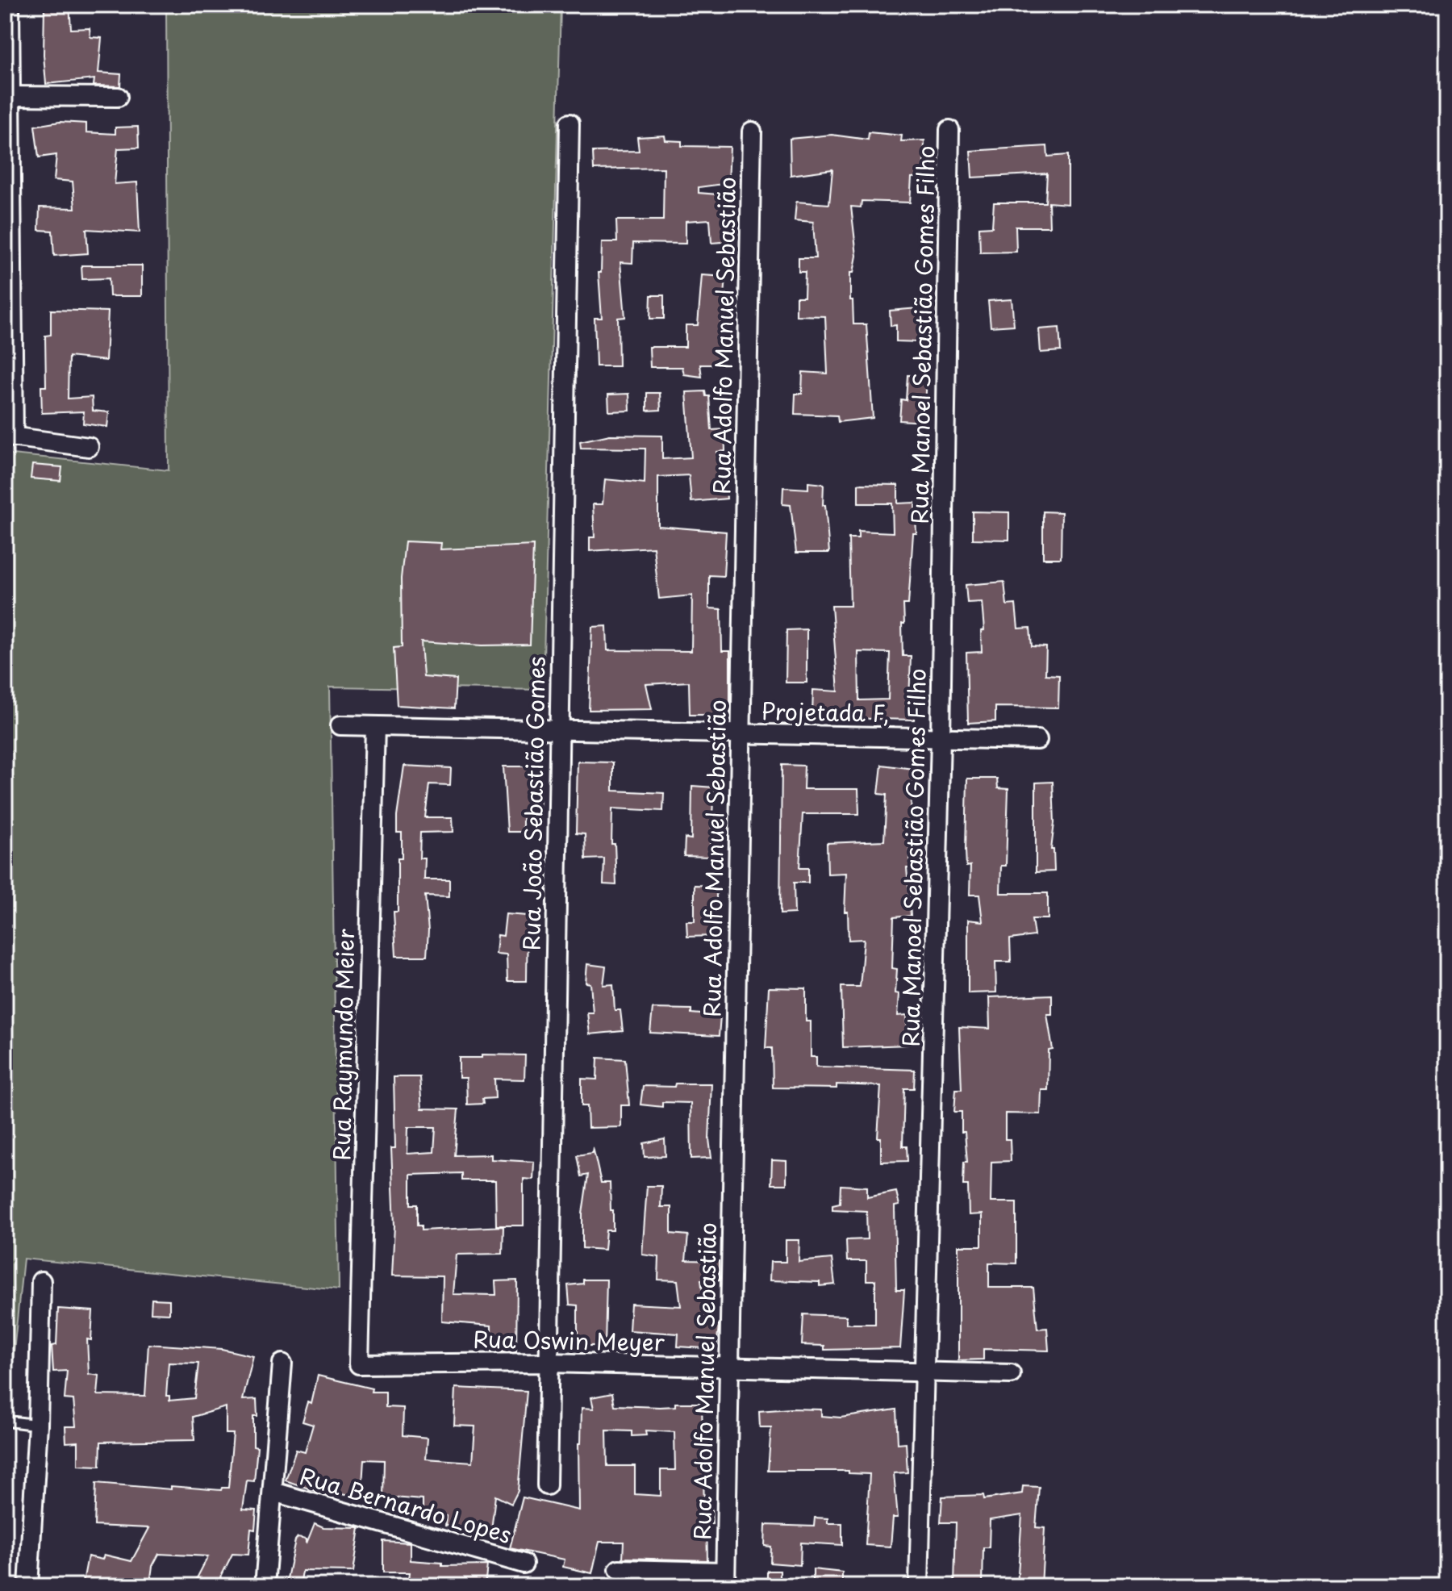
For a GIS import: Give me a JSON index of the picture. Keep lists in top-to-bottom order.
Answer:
{
  "streets": {
    "street": [
      "Rua Manoel Sebastião Gomes Filho",
      "Rua Adolfo Manuel Sebastião",
      "Projetada F,",
      "Rua João Sebastião Gomes",
      "Rua Raymundo Meier",
      "Rua Oswin Meyer",
      "Rua Bernardo Lopes"
    ]
  },
  "crossings": [
    ["Rua Manoel Sebastião Gomes Filho", "Projetada F,"],
    ["Rua Manoel Sebastião Gomes Filho", "Rua Oswin Meyer"],
    ["Rua Adolfo Manuel Sebastião", "Projetada F,"],
    ["Rua Adolfo Manuel Sebastião", "Rua Oswin Meyer"],
    ["Projetada F,", "Rua João Sebastião Gomes"],
    ["Projetada F,", "Rua Raymundo Meier"],
    ["Rua João Sebastião Gomes", "Rua Oswin Meyer"],
    ["Rua Raymundo Meier", "Rua Oswin Meyer"]
  ]
}
